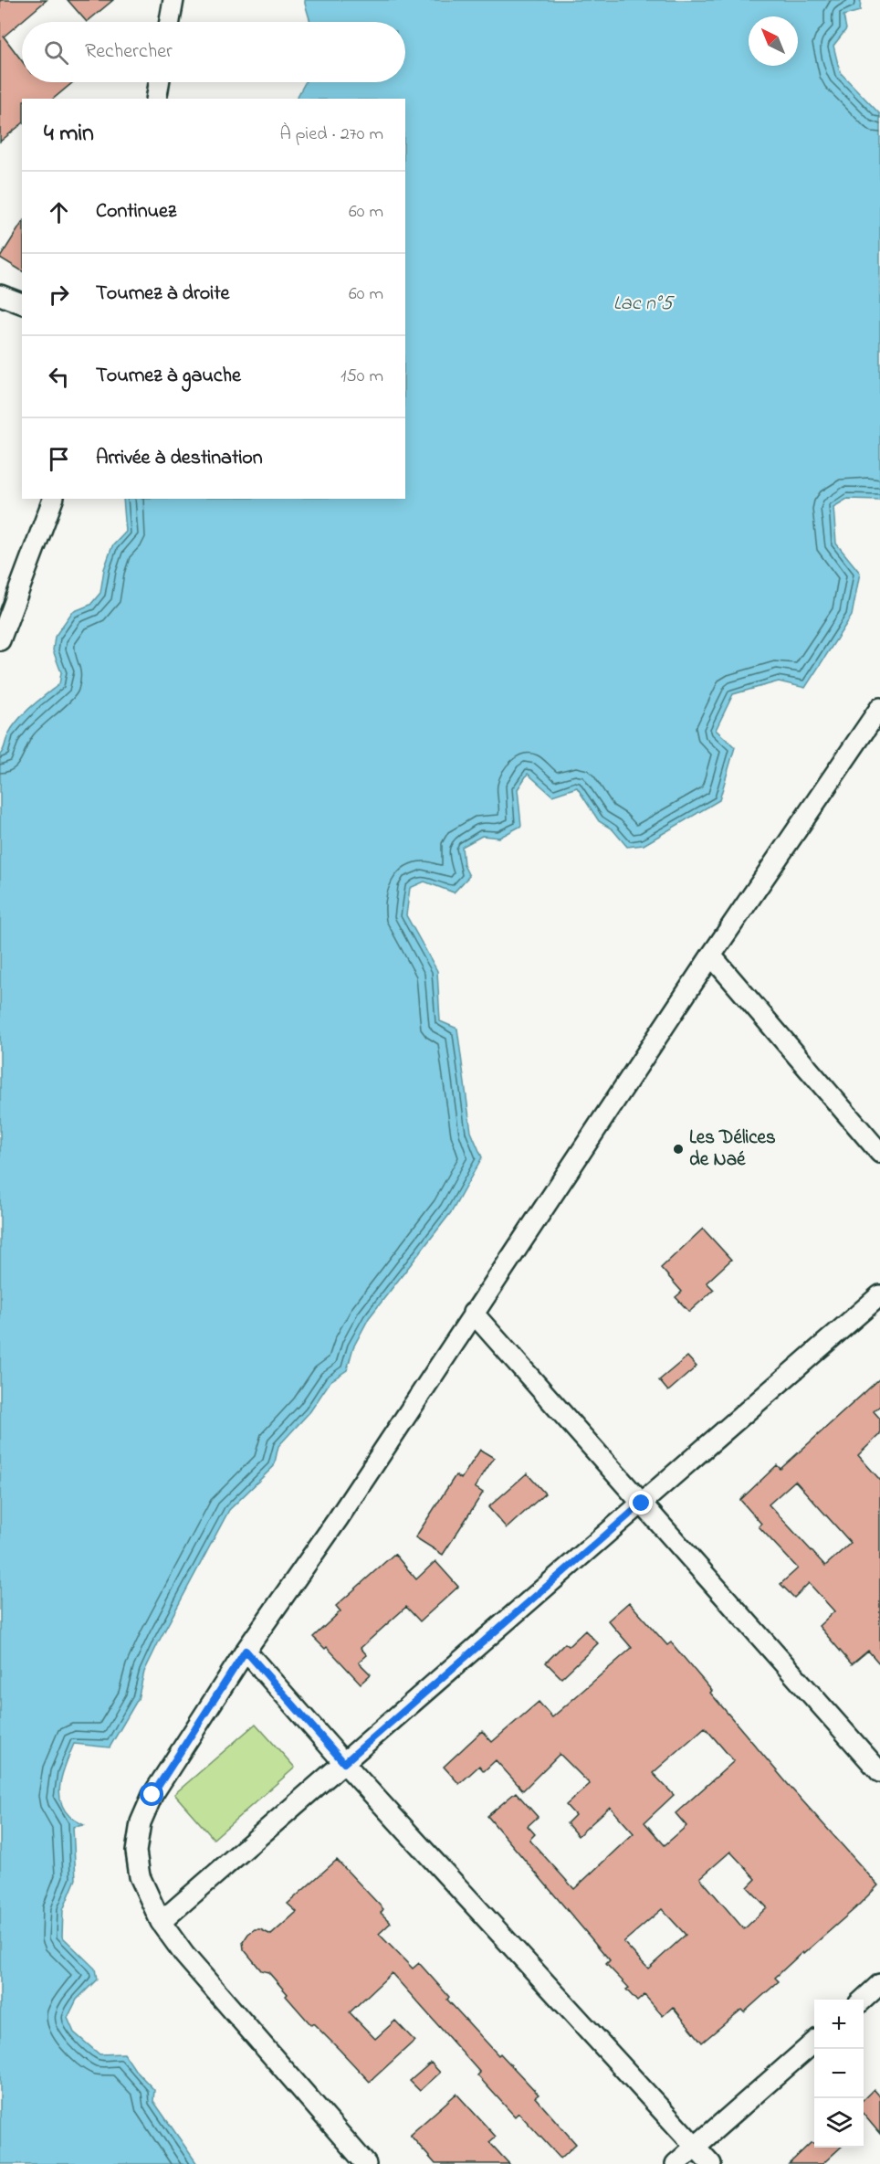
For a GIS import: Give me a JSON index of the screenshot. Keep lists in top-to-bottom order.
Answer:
{
  "water": ["Lac n°5"],
  "places": ["Les Délices de Naé"],
  "north": "top left",
  "page": {
    "search": "Rechercher",
    "heading": ["4 min", "À pied · 270 m"],
    "list": [
      ["Continuez", "60 m"],
      ["Tournez à droite", "60 m"],
      ["Tournez à gauche", "150 m"],
      "Arrivée à destination"
    ],
    "map_buttons": ["+", "−"]
  }
}
